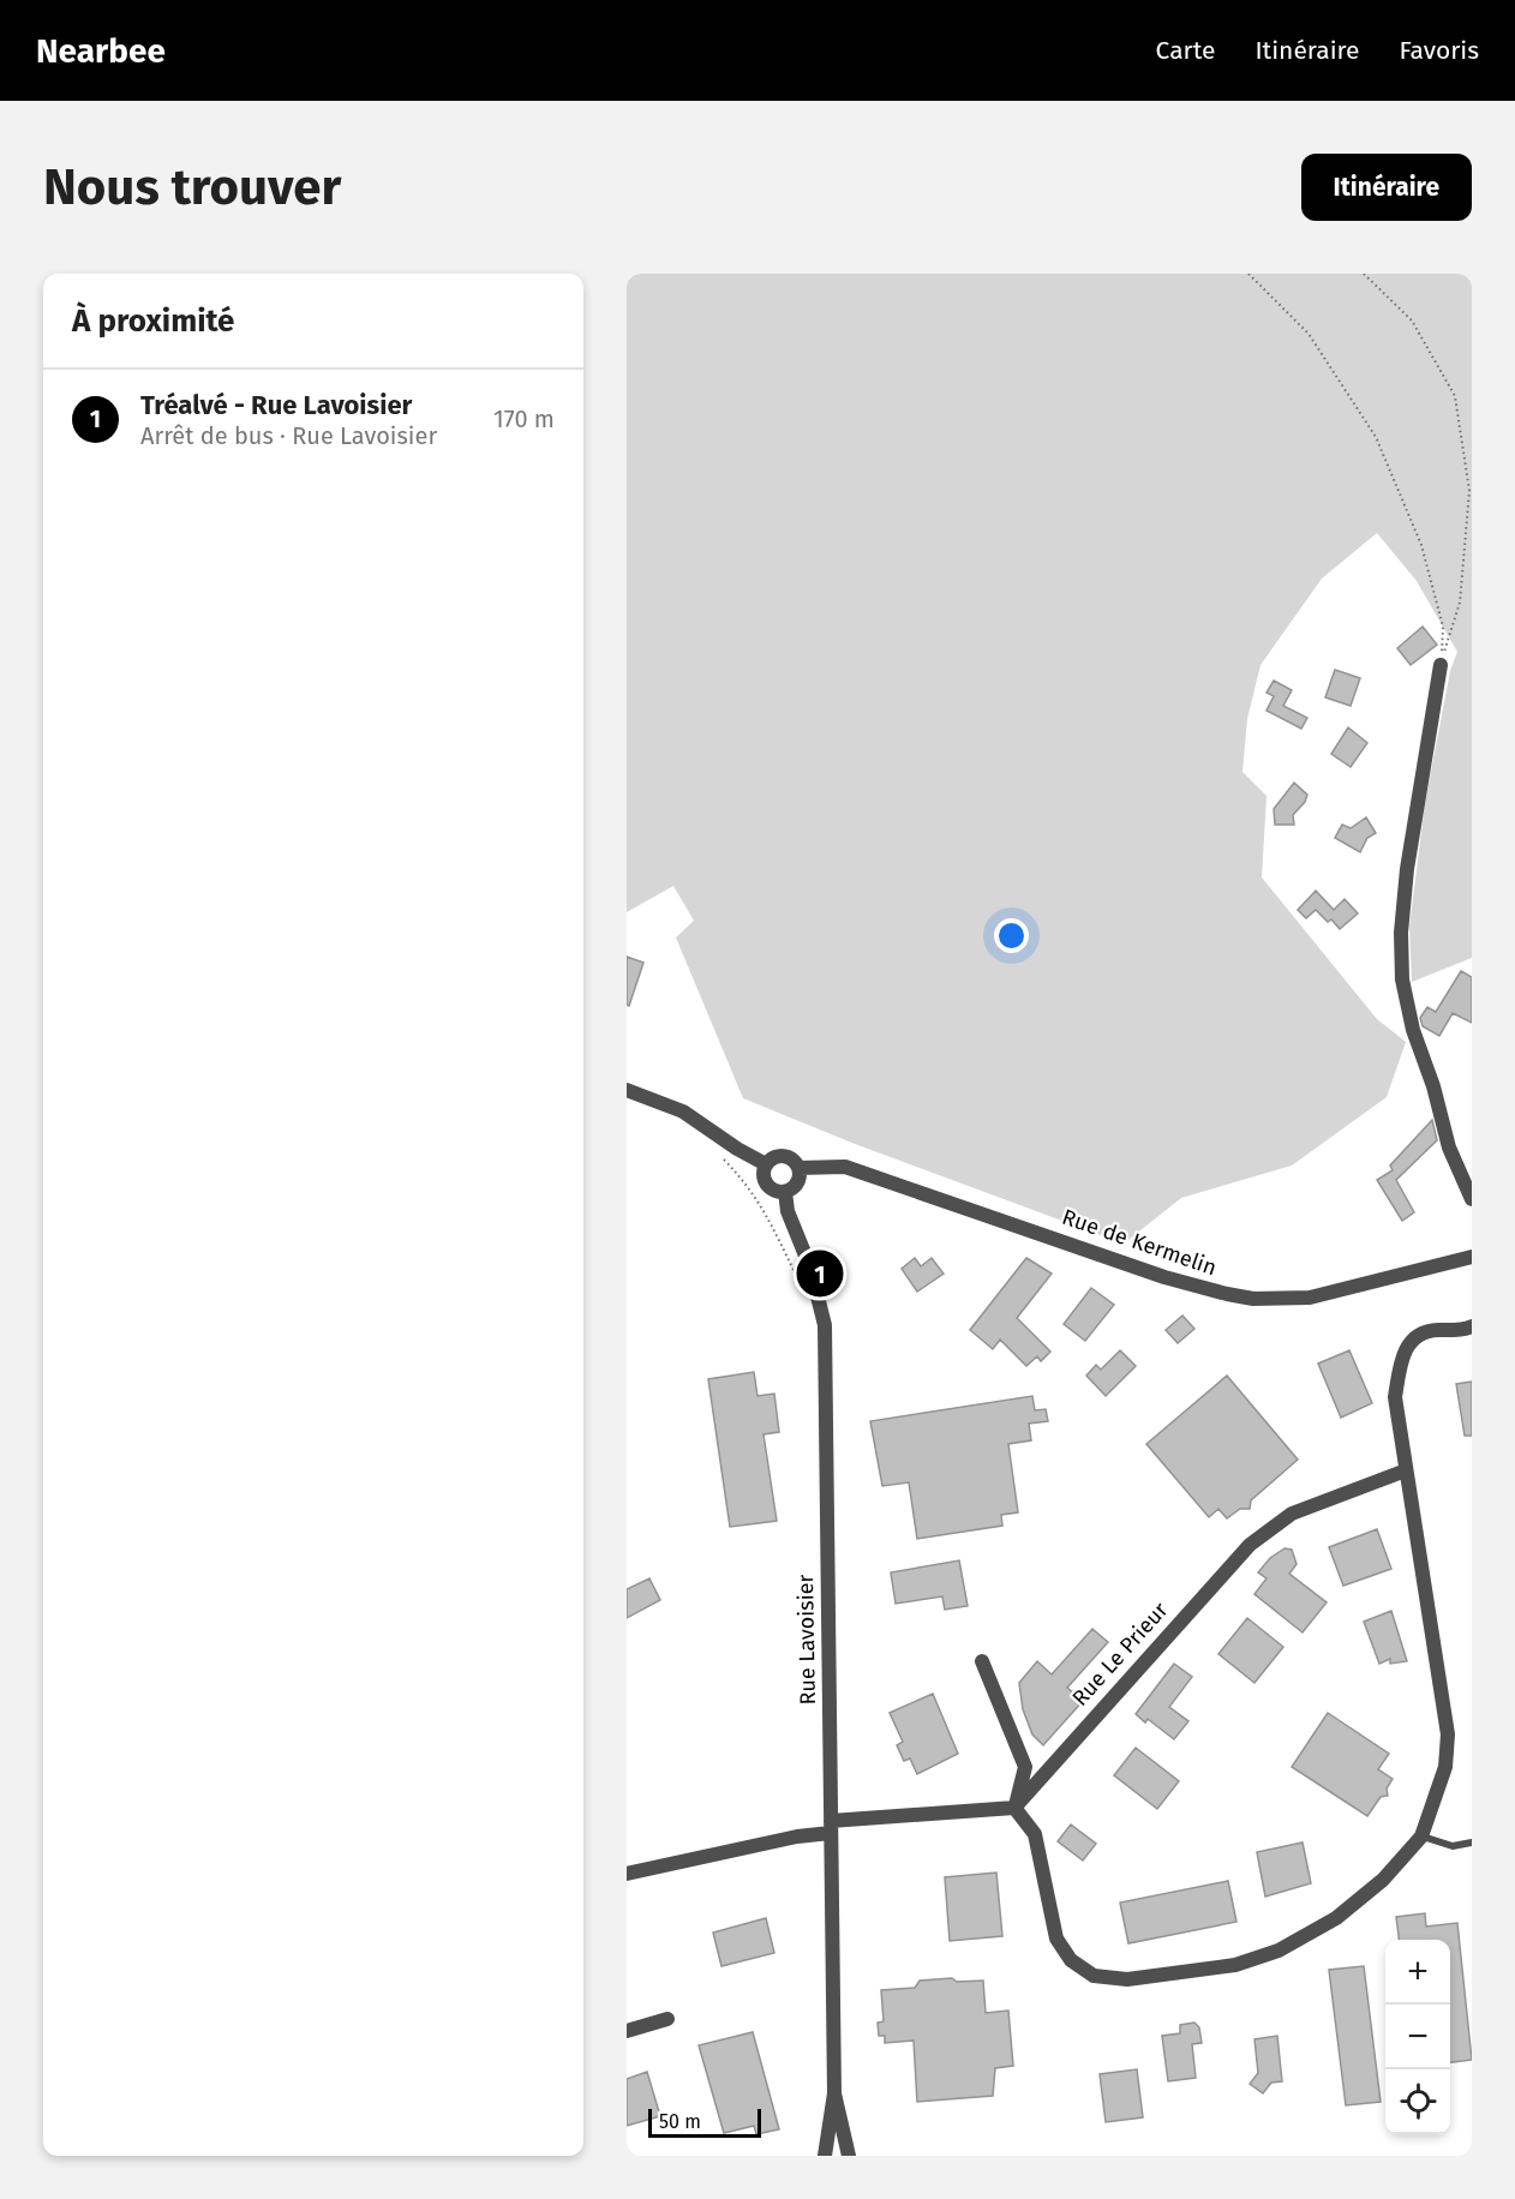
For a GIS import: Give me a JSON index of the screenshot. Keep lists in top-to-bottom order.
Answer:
{
  "streets": {
    "street": ["Rue de Kermelin", "Rue Lavoisier", "Rue Le Prieur"]
  },
  "crossings": [
    ["Rue de Kermelin", "Rue Lavoisier"]
  ],
  "scale_bar": "50 m",
  "page": {
    "header": "Nearbee",
    "nav": ["Carte", "Itinéraire", "Favoris"],
    "buttons": "Itinéraire",
    "title": "Nous trouver",
    "heading": "À proximité",
    "list": [
      {
        "mark": "1",
        "name": "Tréalvé - Rue Lavoisier",
        "note": "Arrêt de bus · Rue Lavoisier",
        "value": "170 m"
      }
    ],
    "pins": "1",
    "map_buttons": ["+", "−"],
    "scale": "50 m"
  }
}
